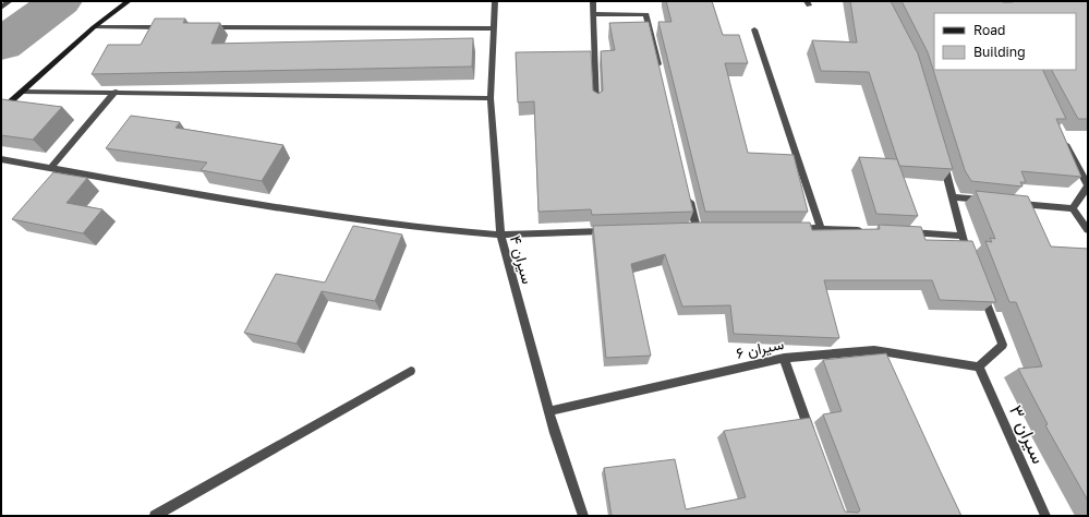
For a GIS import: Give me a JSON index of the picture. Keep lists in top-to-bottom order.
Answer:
{
  "streets": {
    "street": ["سیران ۴", "سیران ۶", "سیران ۳"]
  },
  "crossings": [
    ["سیران ۴", "سیران ۶"],
    ["سیران ۶", "سیران ۳"]
  ],
  "legend": ["Road", "Building"]
}
